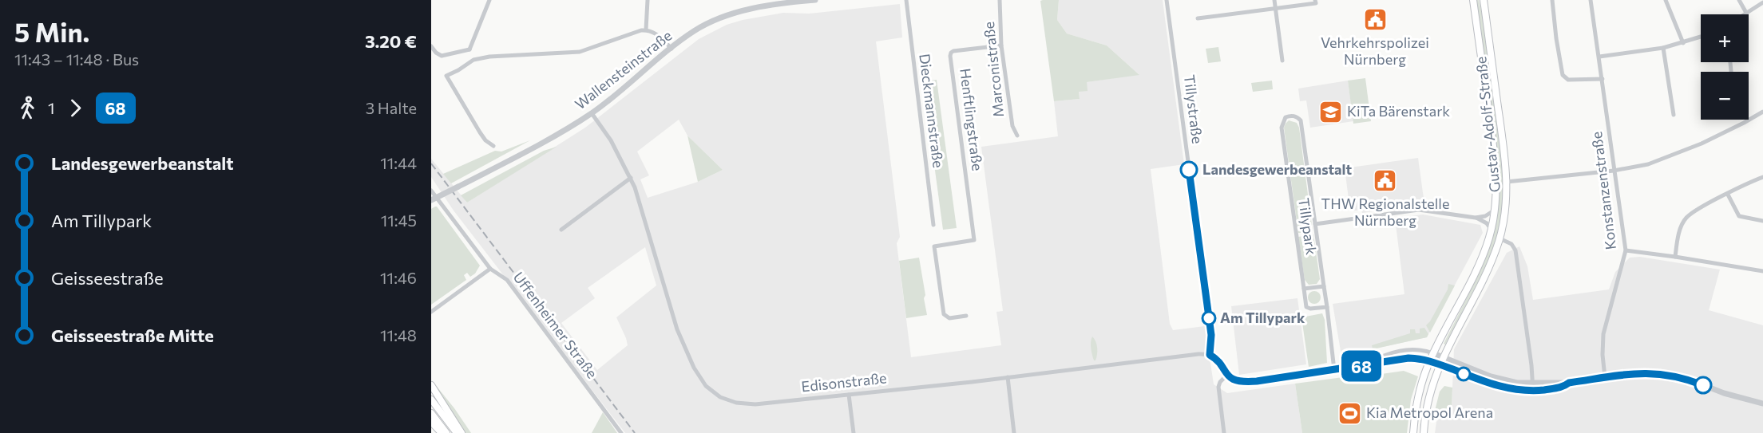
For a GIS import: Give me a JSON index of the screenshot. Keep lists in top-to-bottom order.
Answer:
{
  "streets": {
    "main road": ["Gustav-Adolf-Straße"],
    "street": [
      "Marconistraße",
      "Wallensteinstraße",
      "Tillystraße",
      "Dieckmannstraße",
      "Henftlingstraße",
      "Konstanzenstraße",
      "Tillypark",
      "Uffenheimer Straße",
      "Edisonstraße"
    ]
  },
  "crossings": [
    ["Marconistraße", "Henftlingstraße"],
    ["Wallensteinstraße", "Edisonstraße"],
    ["Gustav-Adolf-Straße", "Tillypark"]
  ],
  "places": {
    "public building": ["Vehrkehrspolizei Nürnberg", "THW Regionalstelle Nürnberg"],
    "school or university": ["KiTa Bärenstark"],
    "other": ["Landesgewerbeanstalt", "Am Tillypark"],
    "sports": ["Kia Metropol Arena"]
  },
  "lines": ["bus line 68"],
  "page": {
    "heading": ["5 Min.", "11:43 – 11:48 · Bus", "3.20 €"],
    "on_map": "68",
    "map_buttons": ["+", "−"],
    "legs": ["1", "68", "3 Halte"],
    "list": [
      {
        "name": "Landesgewerbeanstalt",
        "value": "11:44"
      },
      {
        "name": "Am Tillypark",
        "value": "11:45"
      },
      {
        "name": "Geisseestraße",
        "value": "11:46"
      },
      {
        "name": "Geisseestraße Mitte",
        "value": "11:48"
      }
    ]
  }
}
